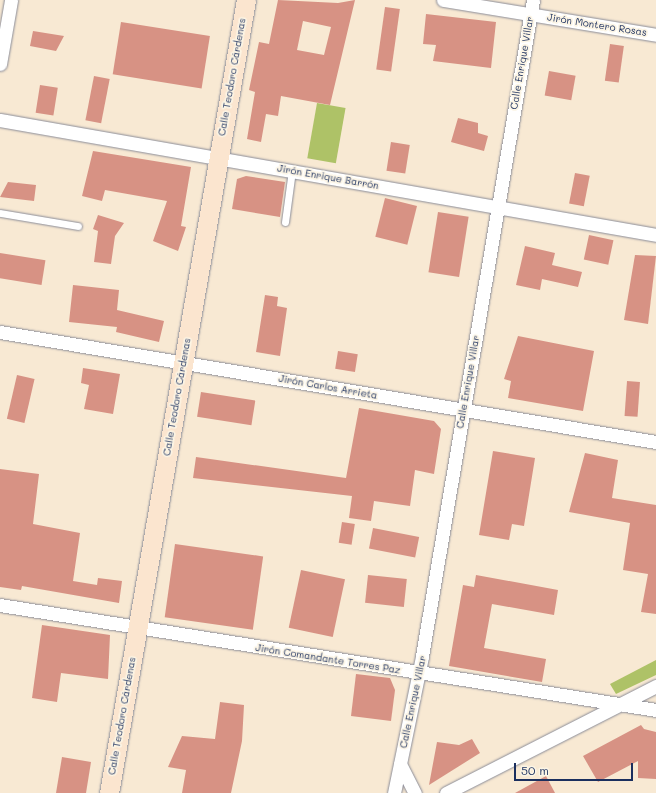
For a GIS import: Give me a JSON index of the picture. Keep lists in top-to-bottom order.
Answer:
{
  "streets": {
    "street": [
      "Jirón Montero Rosas",
      "Calle Enrique Villar",
      "Calle Teodoro Cárdenas",
      "Jirón Enrique Barrón",
      "Jirón Carlos Arrieta",
      "Jirón Comandante Torres Paz"
    ]
  },
  "crossings": [
    ["Jirón Montero Rosas", "Calle Enrique Villar"],
    ["Calle Enrique Villar", "Jirón Enrique Barrón"],
    ["Calle Enrique Villar", "Jirón Carlos Arrieta"],
    ["Calle Enrique Villar", "Jirón Comandante Torres Paz"],
    ["Calle Teodoro Cárdenas", "Jirón Enrique Barrón"],
    ["Calle Teodoro Cárdenas", "Jirón Carlos Arrieta"],
    ["Calle Teodoro Cárdenas", "Jirón Comandante Torres Paz"]
  ],
  "scale_bar": "50 m"
}
